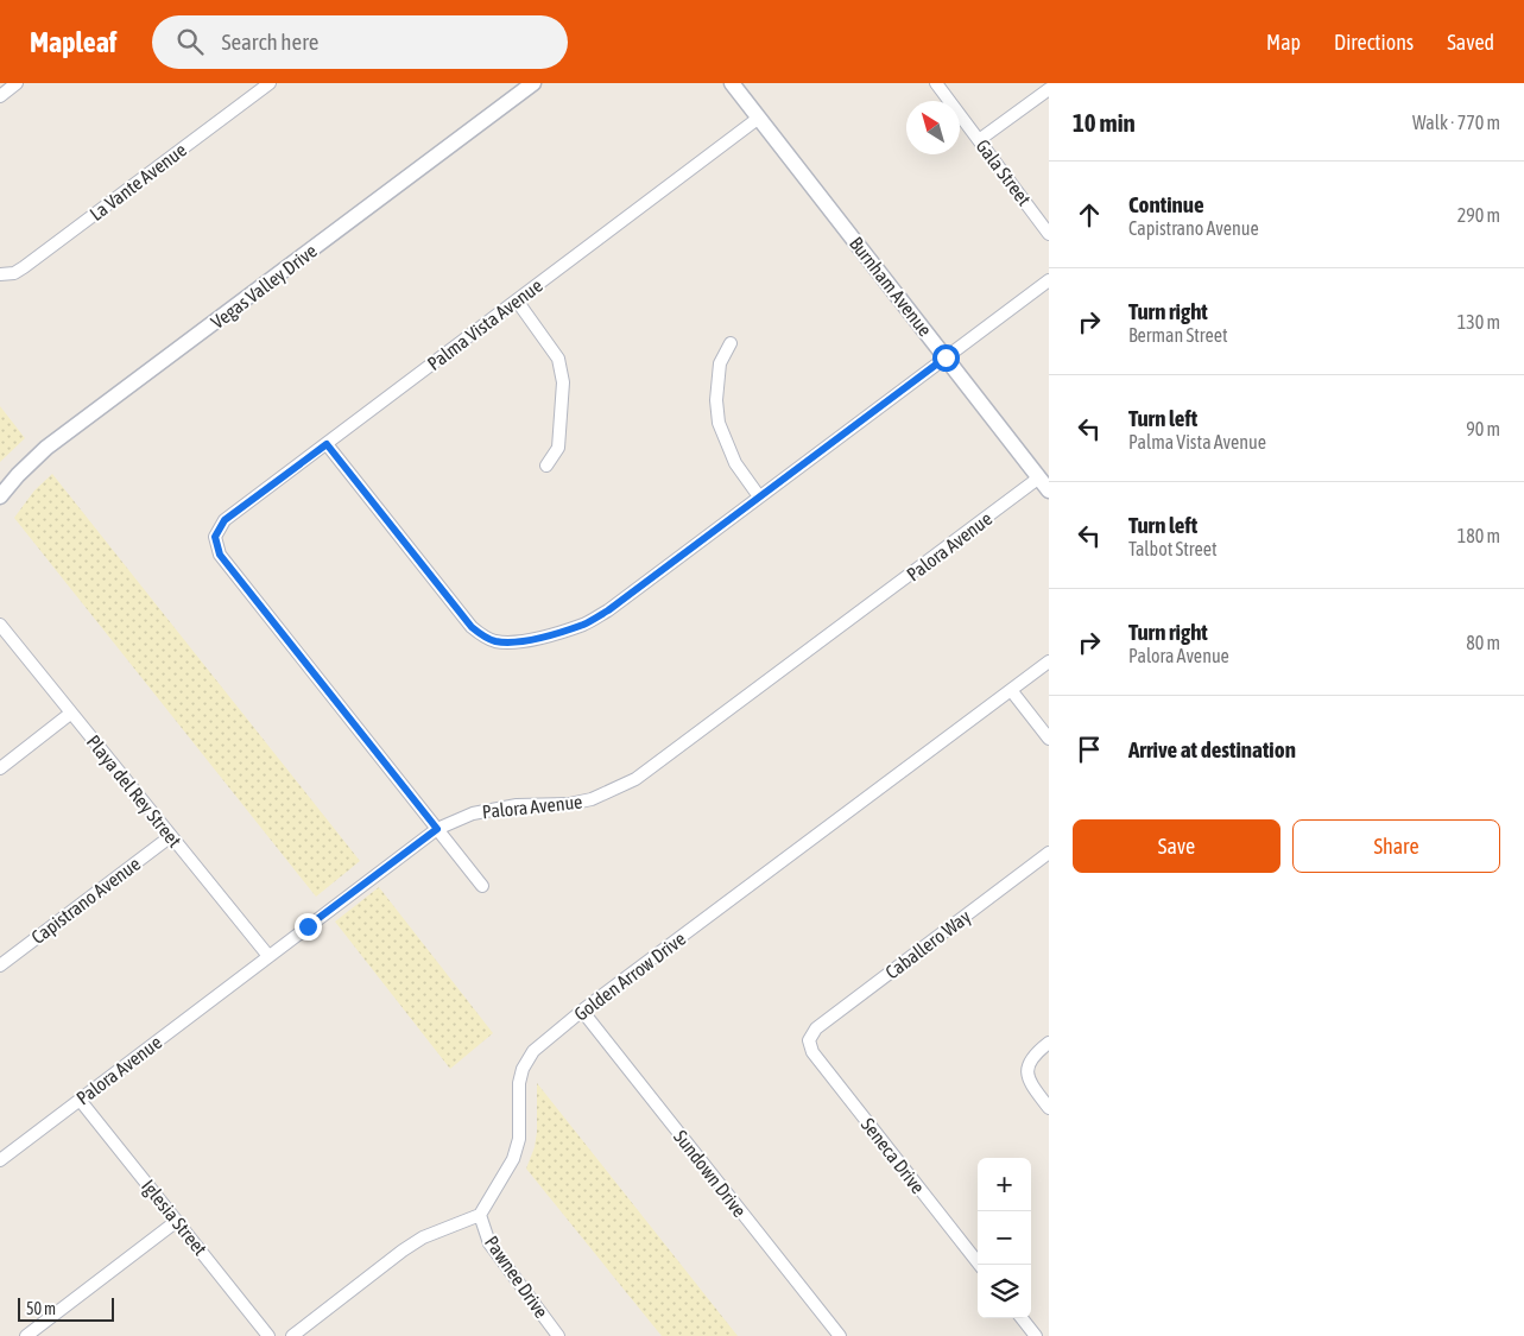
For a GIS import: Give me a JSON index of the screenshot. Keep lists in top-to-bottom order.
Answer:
{
  "streets": {
    "street": [
      "Gala Street",
      "La Vante Avenue",
      "Vegas Valley Drive",
      "Burnham Avenue",
      "Palma Vista Avenue",
      "Palora Avenue",
      "Playa del Rey Street",
      "Capistrano Avenue",
      "Caballero Way",
      "Golden Arrow Drive",
      "Seneca Drive",
      "Sundown Drive",
      "Iglesia Street",
      "Pawnee Drive"
    ]
  },
  "crossings": [
    ["Burnham Avenue", "Palma Vista Avenue"],
    ["Burnham Avenue", "Palora Avenue"],
    ["Palma Vista Avenue", "Palora Avenue"],
    ["Palora Avenue", "Playa del Rey Street"],
    ["Palora Avenue", "Iglesia Street"],
    ["Playa del Rey Street", "Capistrano Avenue"],
    ["Caballero Way", "Seneca Drive"],
    ["Golden Arrow Drive", "Sundown Drive"],
    ["Golden Arrow Drive", "Pawnee Drive"]
  ],
  "scale_bar": "50 m",
  "north": "top left",
  "page": {
    "header": "Mapleaf",
    "search": "Search here",
    "nav": ["Map", "Directions", "Saved"],
    "heading": ["10 min", "Walk · 770 m"],
    "list": [
      ["Continue", "Capistrano Avenue", "290 m"],
      ["Turn right", "Berman Street", "130 m"],
      ["Turn left", "Palma Vista Avenue", "90 m"],
      ["Turn left", "Talbot Street", "180 m"],
      ["Turn right", "Palora Avenue", "80 m"],
      "Arrive at destination"
    ],
    "buttons": ["Save", "Share"],
    "map_buttons": ["+", "−"],
    "scale": "50 m"
  }
}
